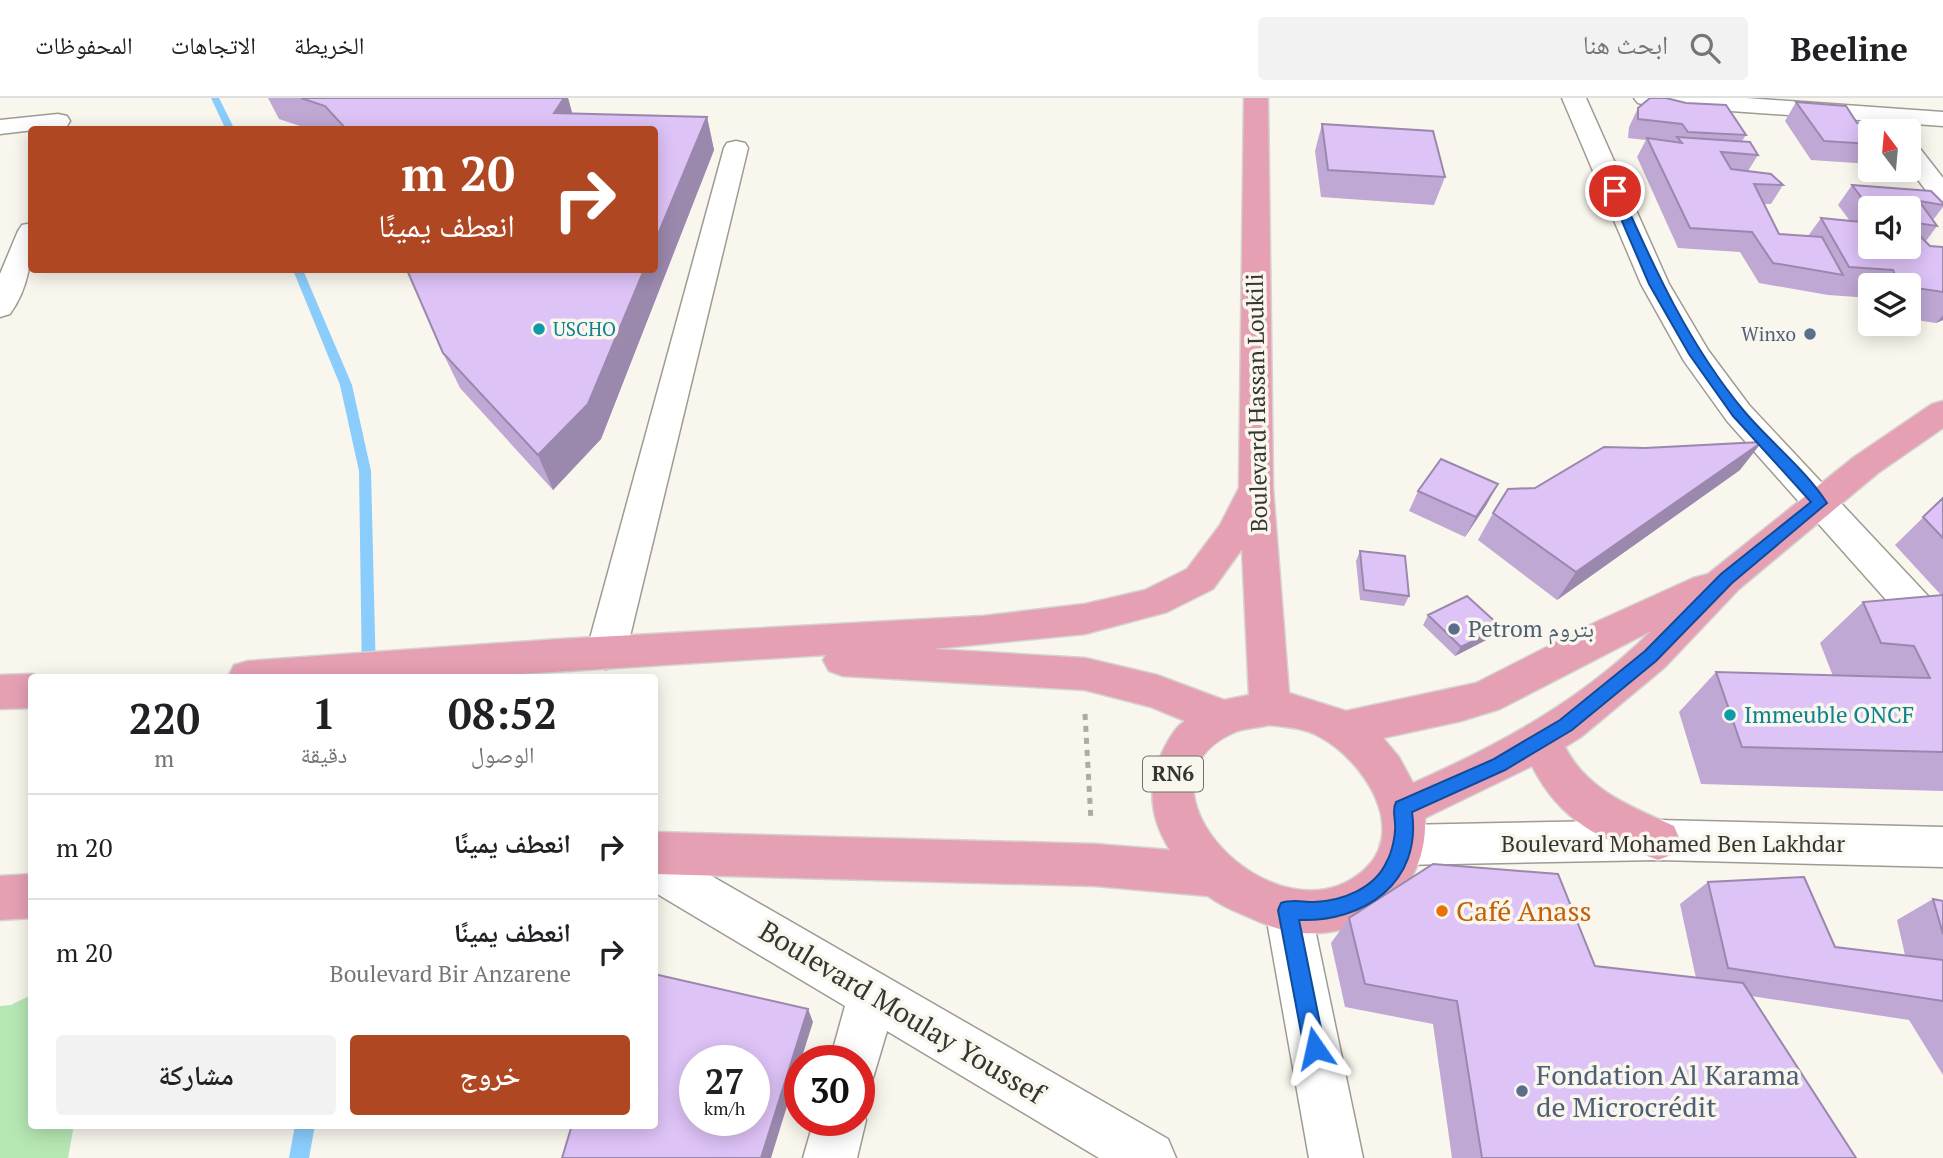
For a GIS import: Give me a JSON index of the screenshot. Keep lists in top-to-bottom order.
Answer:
{
  "streets": {
    "main road": ["Boulevard Hassan Loukili", "RN6"],
    "street": ["Boulevard Mohamed Ben Lakhdar", "Boulevard Moulay Youssef"]
  },
  "crossings": [
    ["Boulevard Hassan Loukili", "RN6"],
    ["Boulevard Hassan Loukili", "Boulevard Mohamed Ben Lakhdar"],
    ["RN6", "Boulevard Mohamed Ben Lakhdar"]
  ],
  "places": [
    "USCHO",
    "Winxo",
    "Petrom بتروم",
    "Immeuble ONCF",
    "Café Anass",
    "Fondation Al Karama de Microcrédit"
  ],
  "north": "top",
  "page": {
    "header": "Beeline",
    "search": "ابحث هنا",
    "nav": ["الخريطة", "الاتجاهات", "المحفوظات"],
    "turn": ["20 m", "انعطف يمينًا"],
    "eta": [
      "08:52",
      "الوصول",
      "1",
      "دقيقة",
      "220",
      "m"
    ],
    "list": [
      {
        "name": "انعطف يمينًا",
        "value": "20 m"
      },
      {
        "name": "انعطف يمينًا",
        "note": "Boulevard Bir Anzarene",
        "value": "20 m"
      }
    ],
    "buttons": ["خروج", "مشاركة"],
    "speed": "27 km/h",
    "limit": "30"
  }
}
